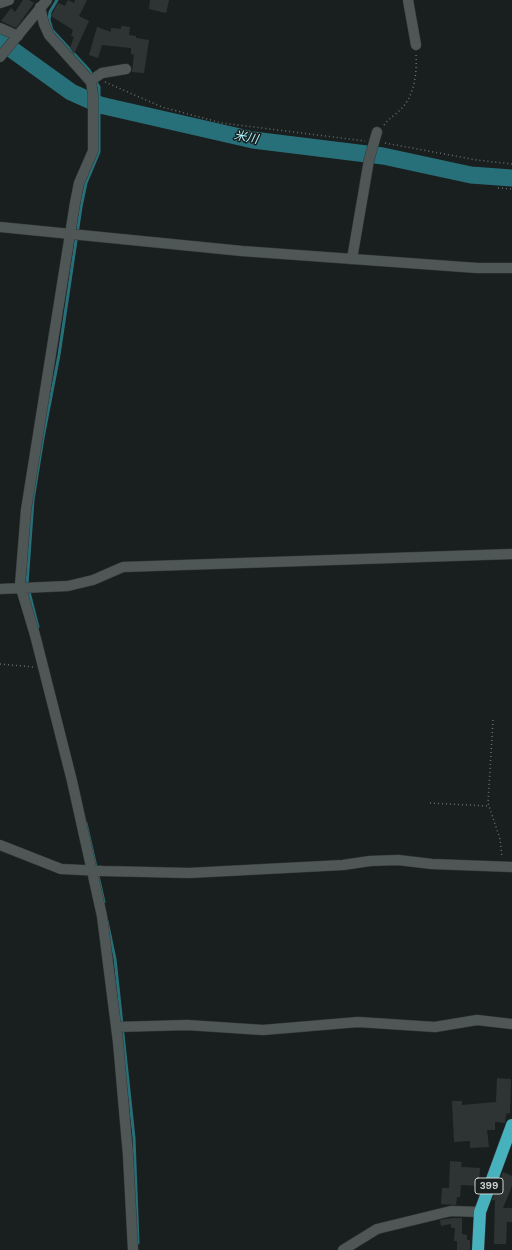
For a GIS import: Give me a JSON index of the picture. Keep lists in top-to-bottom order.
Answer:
{
  "streets": {
    "highway": ["399"]
  },
  "water": ["米川"]
}
